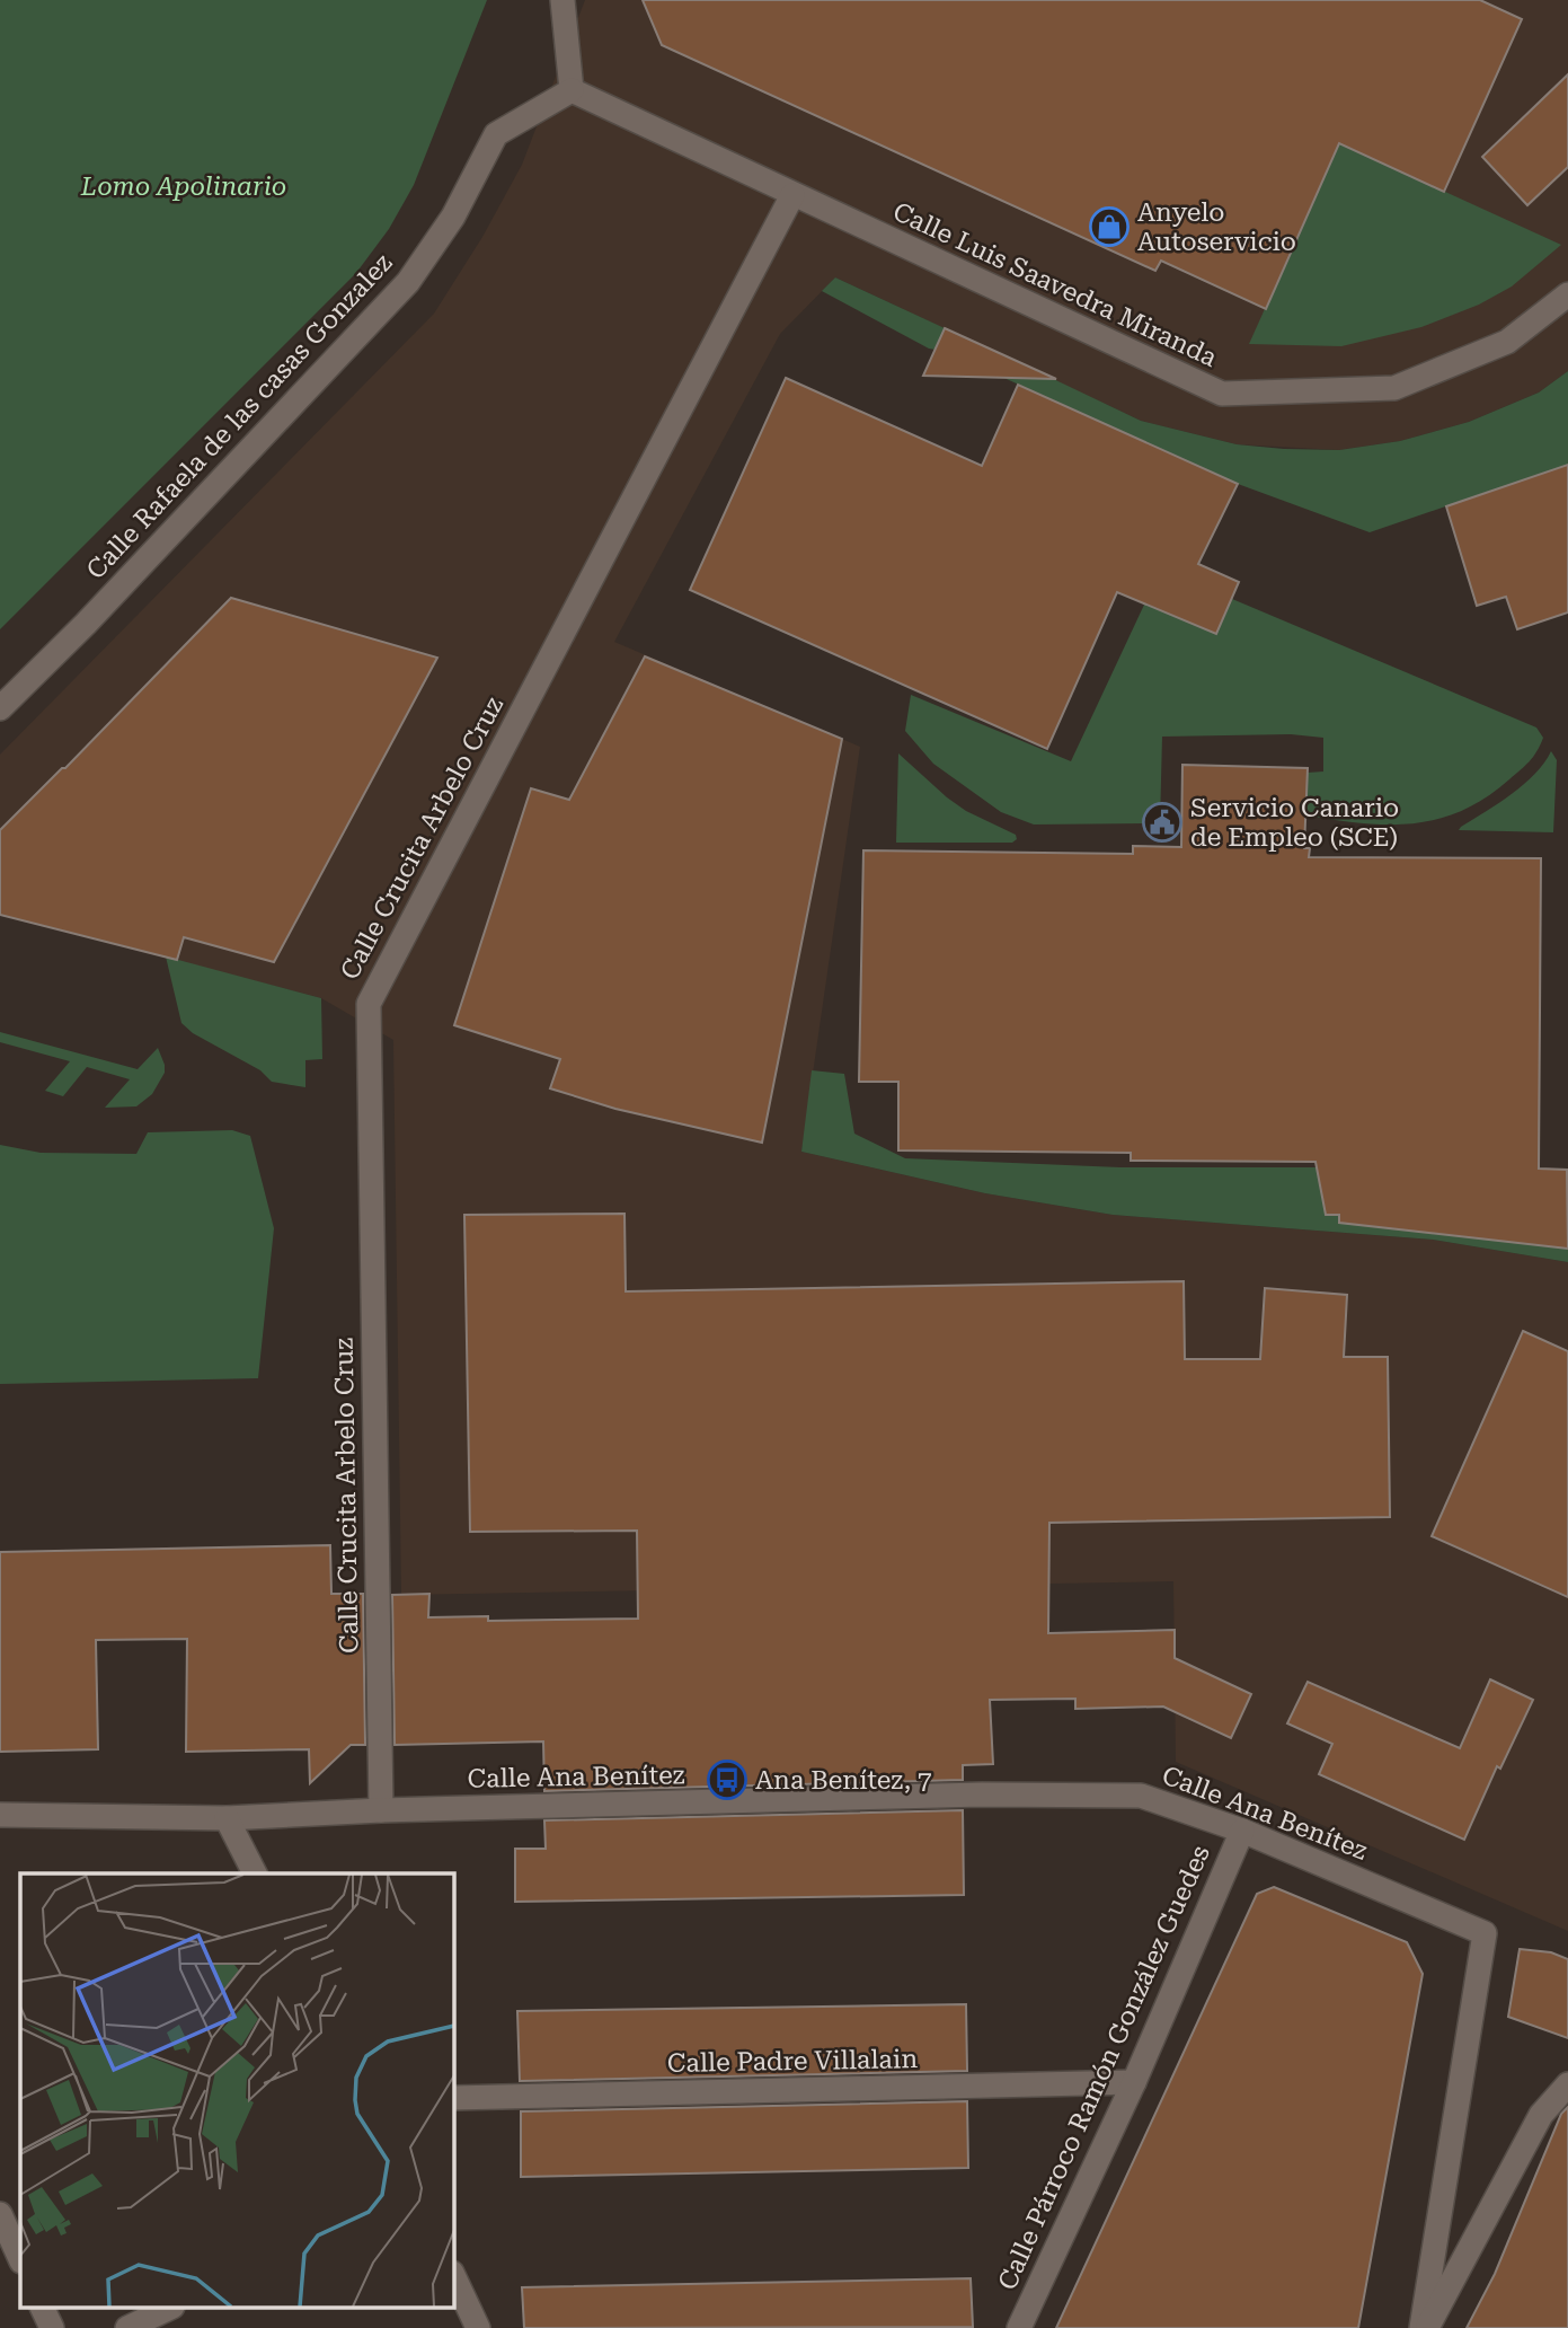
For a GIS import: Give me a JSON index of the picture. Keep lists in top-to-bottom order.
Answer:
{
  "streets": {
    "street": [
      "Calle Luis Saavedra Miranda",
      "Calle Rafaela de las casas Gonzalez",
      "Calle Crucita Arbelo Cruz",
      "Calle Ana Benítez",
      "Calle Padre Villalain",
      "Calle Párroco Ramón González Guedes"
    ]
  },
  "crossings": [
    ["Calle Luis Saavedra Miranda", "Calle Rafaela de las casas Gonzalez"],
    ["Calle Luis Saavedra Miranda", "Calle Crucita Arbelo Cruz"],
    ["Calle Crucita Arbelo Cruz", "Calle Ana Benítez"],
    ["Calle Ana Benítez", "Calle Párroco Ramón González Guedes"],
    ["Calle Padre Villalain", "Calle Párroco Ramón González Guedes"]
  ],
  "parks": ["Lomo Apolinario"],
  "places": {
    "shop": ["Anyelo Autoservicio"],
    "public building": ["Servicio Canario de Empleo (SCE)"],
    "bus stop": ["Ana Benítez, 7"]
  }
}
